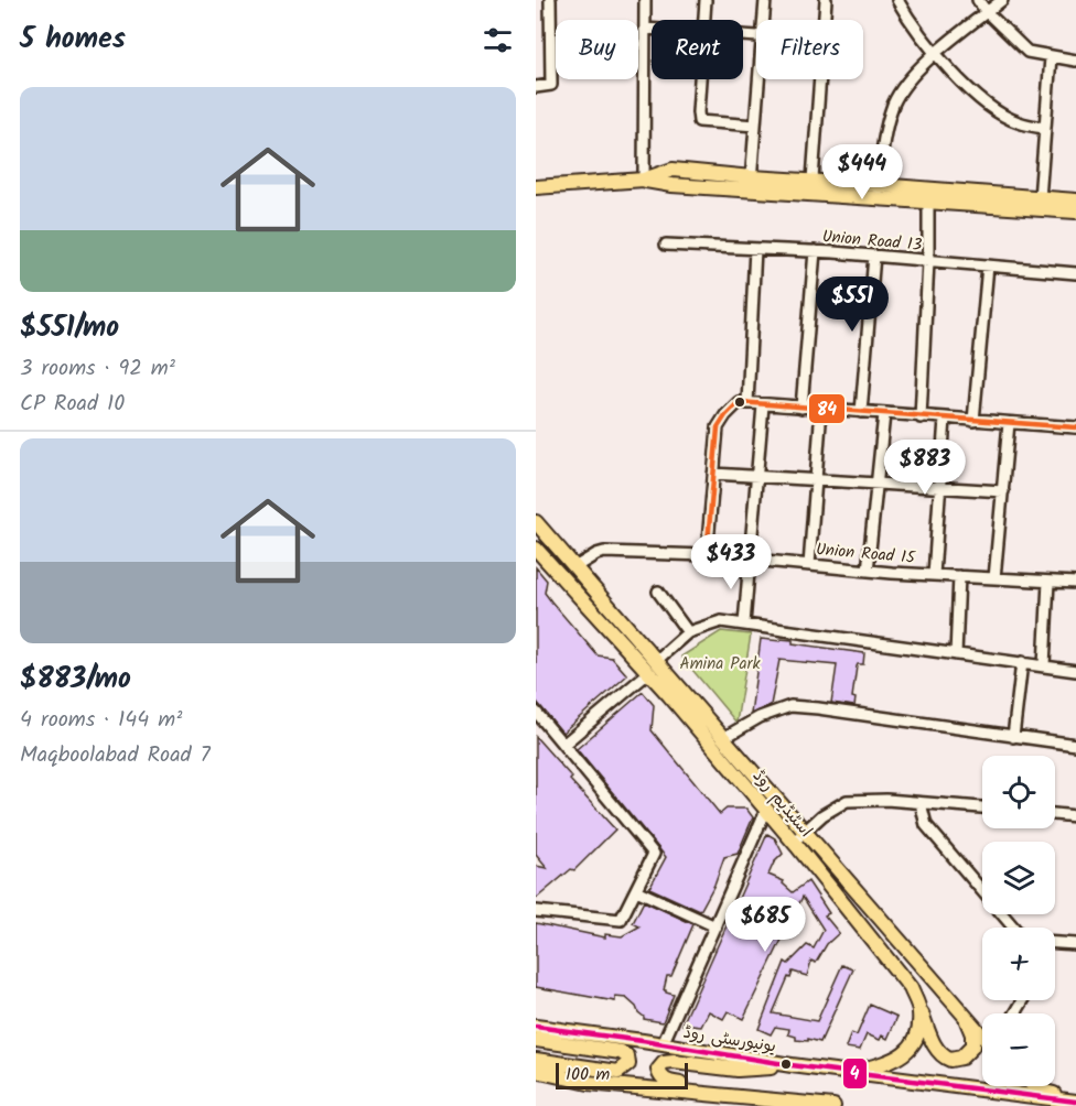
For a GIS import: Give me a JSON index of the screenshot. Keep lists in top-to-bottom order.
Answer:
{
  "streets": {
    "main road": ["اسٹیڈیم روڈ", "یونیورسٹی روڈ"],
    "street": ["Union Road 13", "Union Road 15"]
  },
  "crossings": [
    ["Union Road 15", "اسٹیڈیم روڈ"]
  ],
  "parks": ["Amina Park"],
  "lines": ["transit line 84", "transit line 4"],
  "scale_bar": "100 m",
  "page": {
    "heading": "5 homes",
    "chip": ["Buy", "Rent", "Filters"],
    "list": [
      {
        "name": "$551/mo",
        "note": "3 rooms · 92 m² · CP Road 10"
      },
      {
        "name": "$883/mo",
        "note": "4 rooms · 144 m² · Maqboolabad Road 7"
      }
    ],
    "price": [
      "$444",
      "$551",
      "$883",
      "$433",
      "$685"
    ],
    "map_buttons": ["+", "−"],
    "scale": "100 m"
  }
}
